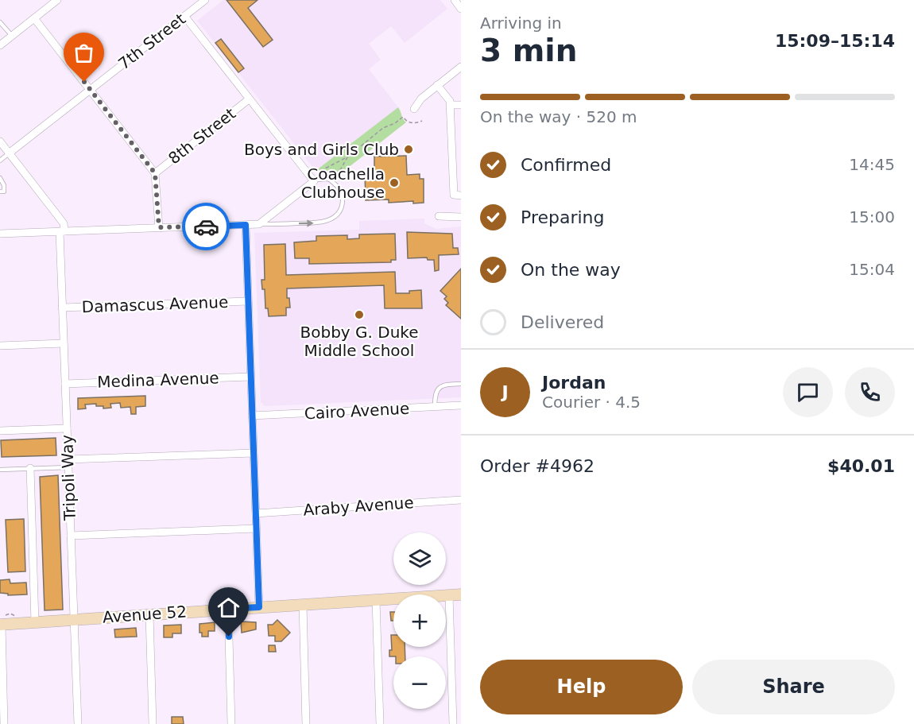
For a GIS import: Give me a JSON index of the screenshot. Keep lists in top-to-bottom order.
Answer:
{
  "streets": {
    "main road": ["Avenue 52"],
    "street": [
      "7th Street",
      "8th Street",
      "Damascus Avenue",
      "Medina Avenue",
      "Cairo Avenue",
      "Tripoli Way",
      "Araby Avenue"
    ]
  },
  "crossings": [
    ["7th Street", "Tripoli Way"],
    ["Damascus Avenue", "Tripoli Way"],
    ["Medina Avenue", "Tripoli Way"],
    ["Tripoli Way", "Avenue 52"]
  ],
  "places": ["Boys and Girls Club", "Coachella Clubhouse", "Bobby G. Duke Middle School"],
  "page": {
    "heading": ["3 min", "Arriving in", "15:09–15:14"],
    "panel": [
      "Jordan",
      "Courier · 4.5",
      "Order #4962",
      "$40.01"
    ],
    "bar": "On the way · 520 m",
    "list": [
      ["Confirmed", "14:45"],
      ["Preparing", "15:00"],
      ["On the way", "15:04"],
      "Delivered"
    ],
    "round": "J",
    "map_buttons": ["+", "−"],
    "buttons": ["Help", "Share"]
  }
}
